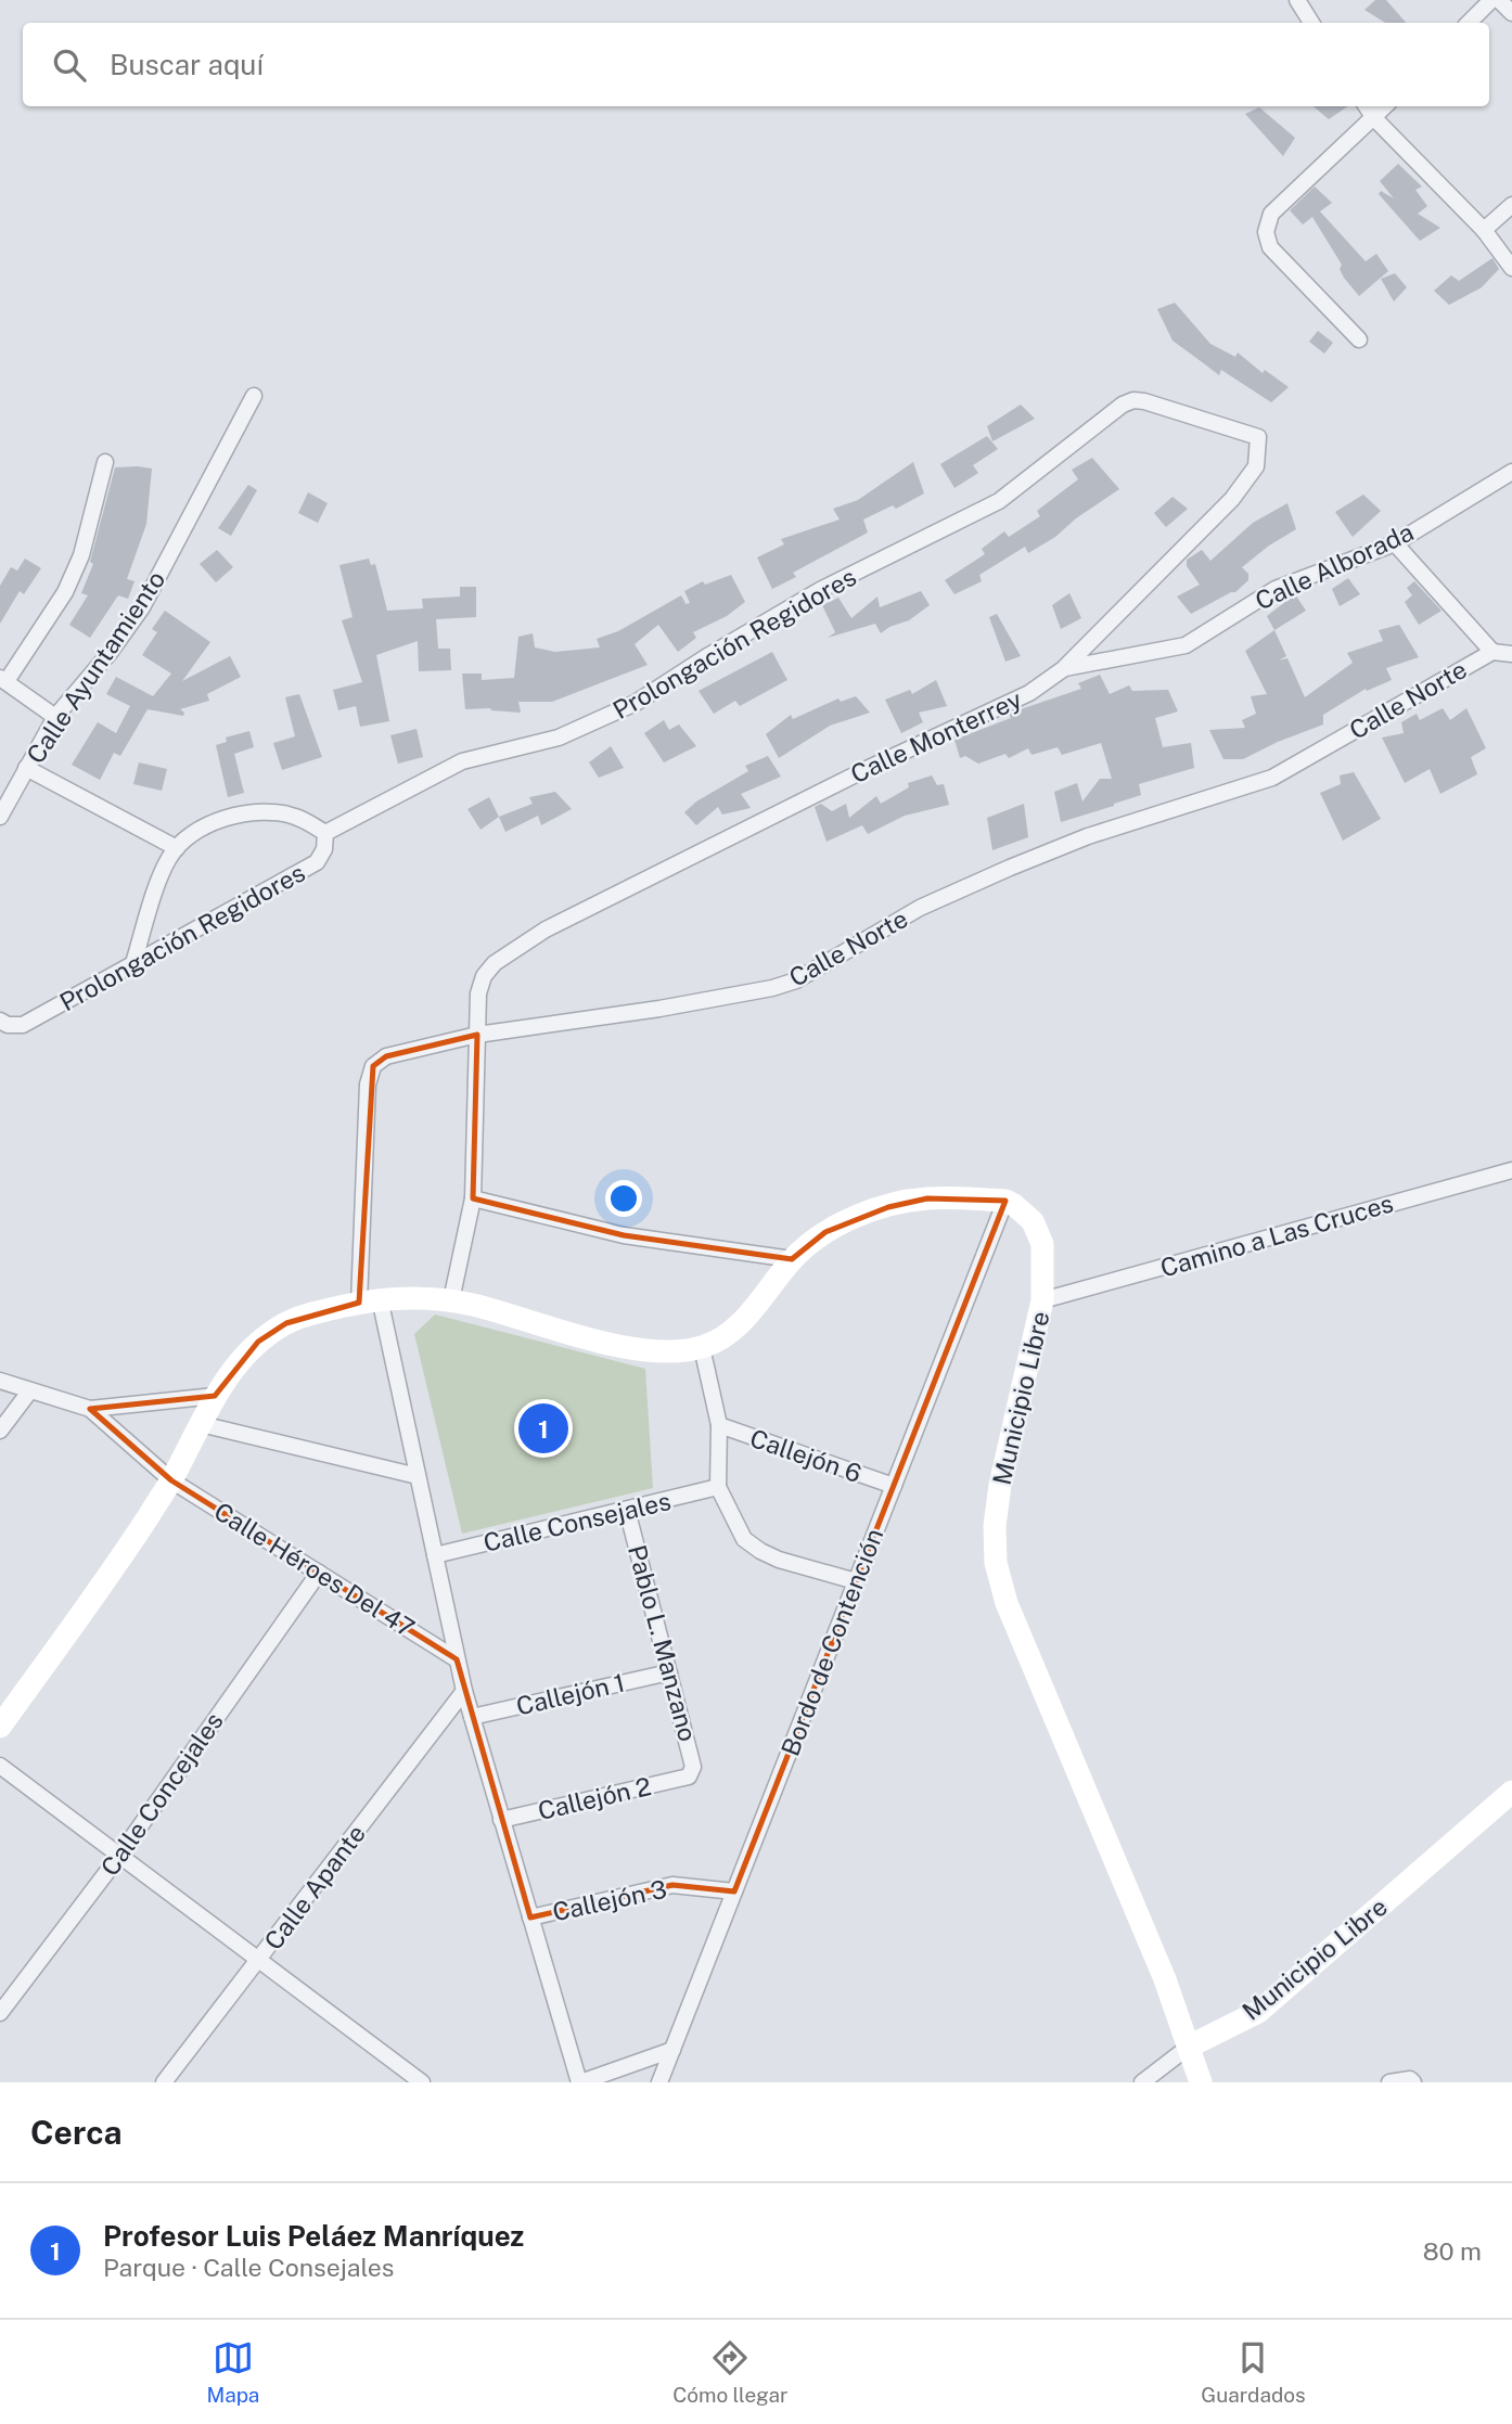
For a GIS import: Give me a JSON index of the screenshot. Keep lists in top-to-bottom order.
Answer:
{
  "streets": {
    "street": [
      "Calle Alborada",
      "Prolongación Regidores",
      "Calle Ayuntamiento",
      "Calle Norte",
      "Calle Monterrey",
      "Camino a Las Cruces",
      "Municipio Libre",
      "Callejón 6",
      "Calle Consejales",
      "Calle Héroes Del 47",
      "Bordo de Contención",
      "Pablo L. Manzano",
      "Callejón 1",
      "Calle Concejales",
      "Callejón 2",
      "Calle Apante",
      "Callejón 3"
    ]
  },
  "crossings": [
    ["Calle Alborada", "Calle Monterrey"],
    ["Prolongación Regidores", "Calle Monterrey"],
    ["Calle Norte", "Calle Monterrey"],
    ["Calle Norte", "Calle Consejales"],
    ["Calle Norte", "Calle Héroes Del 47"],
    ["Calle Norte", "Callejón 1"],
    ["Calle Norte", "Callejón 2"],
    ["Calle Norte", "Calle Apante"],
    ["Calle Norte", "Callejón 3"],
    ["Camino a Las Cruces", "Municipio Libre"],
    ["Municipio Libre", "Bordo de Contención"],
    ["Callejón 6", "Bordo de Contención"],
    ["Calle Consejales", "Pablo L. Manzano"],
    ["Calle Héroes Del 47", "Calle Concejales"],
    ["Bordo de Contención", "Callejón 3"],
    ["Pablo L. Manzano", "Callejón 1"],
    ["Pablo L. Manzano", "Callejón 2"]
  ],
  "page": {
    "search": "Buscar aquí",
    "pins": "1",
    "heading": "Cerca",
    "list": [
      {
        "mark": "1",
        "name": "Profesor Luis Peláez Manríquez",
        "note": "Parque · Calle Consejales",
        "value": "80 m"
      }
    ],
    "nav": ["Mapa", "Cómo llegar", "Guardados"]
  }
}
